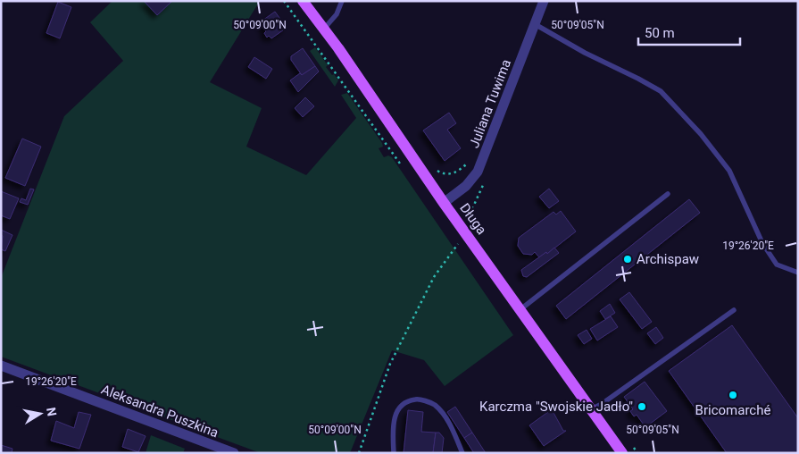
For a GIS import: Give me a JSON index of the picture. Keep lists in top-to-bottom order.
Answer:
{
  "streets": {
    "main road": ["Długa"],
    "street": ["Juliana Tuwima", "Aleksandra Puszkina"]
  },
  "crossings": [
    ["Juliana Tuwima", "Długa"]
  ],
  "places": ["Archispaw", "Bricomarché", "Karczma \"Swojskie Jadło\""],
  "scale_bar": "50 m",
  "north": "right",
  "coordinates": ["50°09'00\"N", "50°09'05\"N", "19°26'20\"E"]
}
